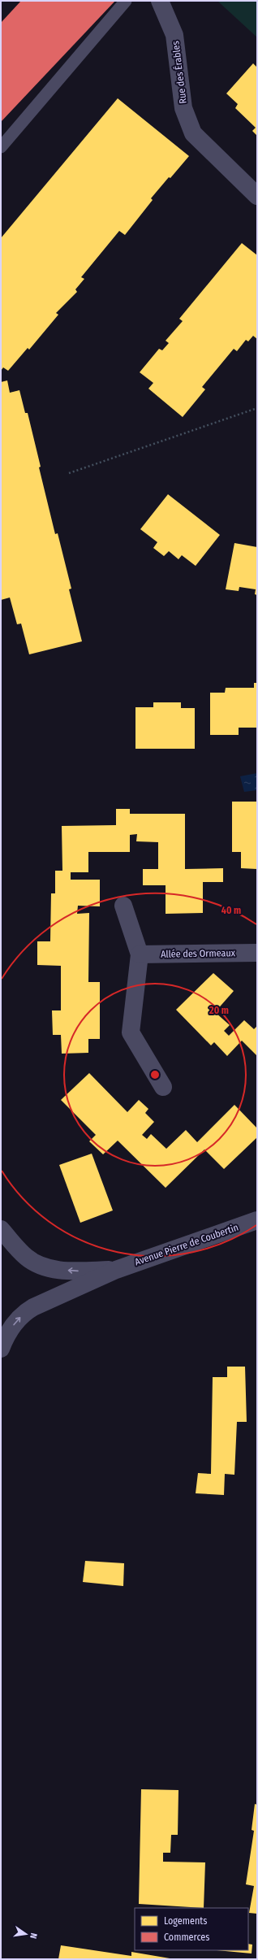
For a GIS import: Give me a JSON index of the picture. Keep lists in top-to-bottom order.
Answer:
{
  "streets": {
    "street": ["Rue des Érables", "Allée des Ormeaux", "Avenue Pierre de Coubertin"]
  },
  "legend": ["Logements", "Commerces"],
  "north": "right",
  "rings": ["40 m", "20 m"]
}
